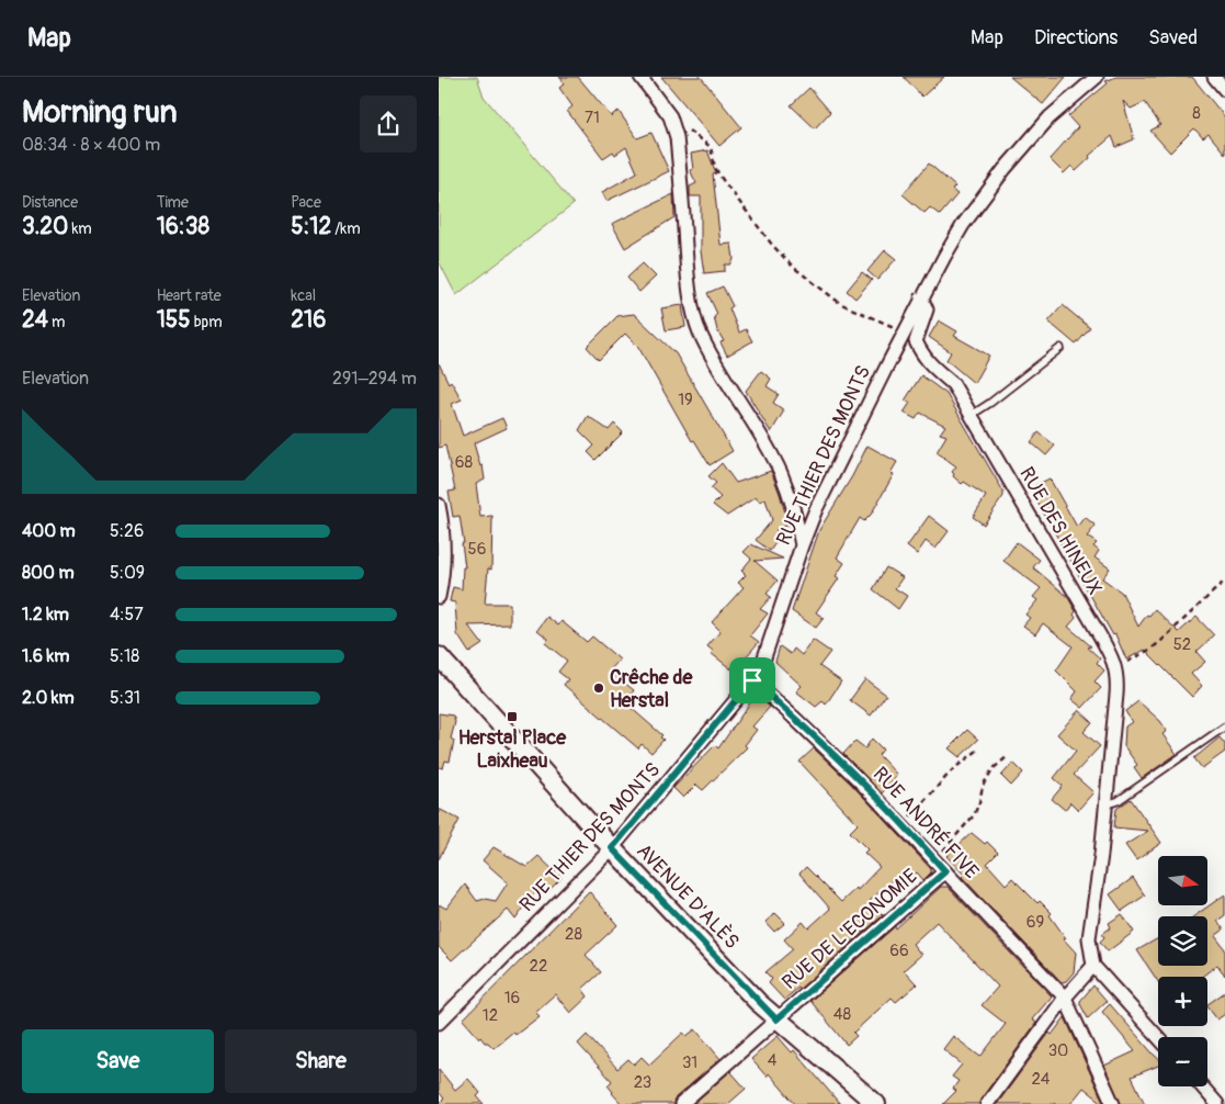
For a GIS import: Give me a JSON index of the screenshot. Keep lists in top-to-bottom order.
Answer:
{
  "streets": {
    "street": [
      "RUE THIER DES MONTS",
      "RUE DES HINEUX",
      "RUE ANDRÉ FIVE",
      "AVENUE D'ALÈS",
      "RUE DE L'ECONOMIE"
    ]
  },
  "crossings": [
    ["RUE THIER DES MONTS", "RUE DES HINEUX"],
    ["RUE THIER DES MONTS", "RUE ANDRÉ FIVE"],
    ["RUE THIER DES MONTS", "AVENUE D'ALÈS"],
    ["RUE ANDRÉ FIVE", "RUE DE L'ECONOMIE"],
    ["AVENUE D'ALÈS", "RUE DE L'ECONOMIE"]
  ],
  "places": {
    "other": ["Crêche de Herstal"],
    "transit": ["Herstal Place Laixheau"]
  },
  "house_numbers": [
    "8",
    "71",
    "19",
    "68",
    "56",
    "52",
    "69",
    "28",
    "66",
    "22",
    "16",
    "48",
    "12",
    "30",
    "4",
    "31",
    "24",
    "23"
  ],
  "north": "right",
  "page": {
    "header": "Map",
    "nav": ["Map", "Directions", "Saved"],
    "heading": ["Morning run", "08:34 · 8 × 400 m"],
    "stats": [
      ["Distance", "3.20 km"],
      ["Time", "16:38"],
      ["Pace", "5:12 /km"],
      ["Elevation", "24 m"],
      ["Heart rate", "155 bpm"],
      ["kcal", "216"]
    ],
    "chart": ["Elevation", "291–294 m"],
    "list": [
      {
        "name": "400 m",
        "note": "5:26"
      },
      {
        "name": "800 m",
        "note": "5:09"
      },
      {
        "name": "1.2 km",
        "note": "4:57"
      },
      {
        "name": "1.6 km",
        "note": "5:18"
      },
      {
        "name": "2.0 km",
        "note": "5:31"
      }
    ],
    "map_buttons": ["+", "−"],
    "buttons": ["Save", "Share"]
  }
}
